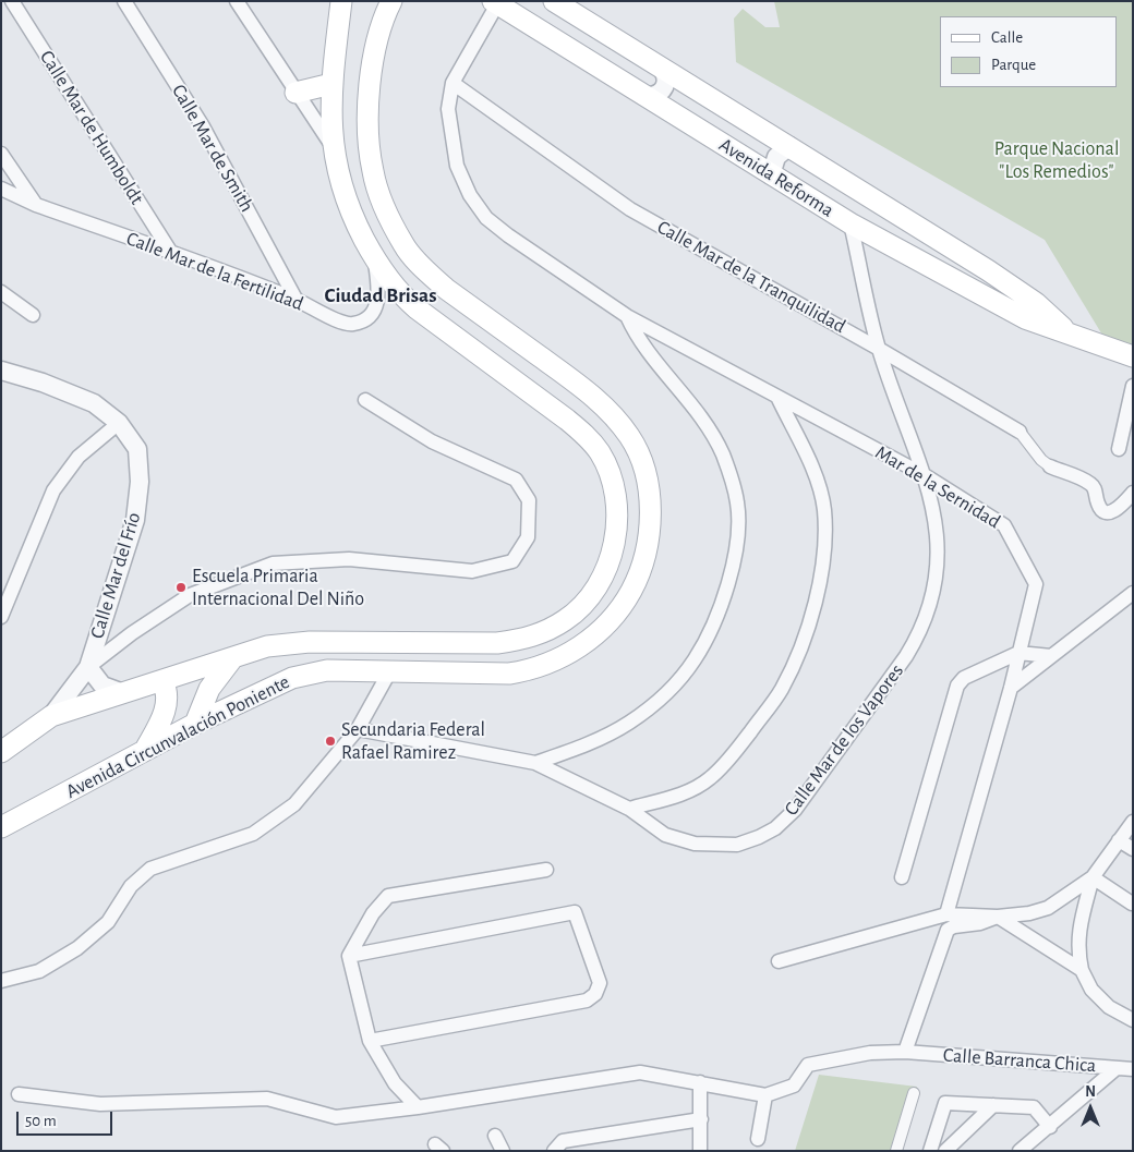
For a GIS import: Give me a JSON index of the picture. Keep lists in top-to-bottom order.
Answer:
{
  "streets": {
    "main road": ["Avenida Reforma", "Avenida Circunvalación Poniente"],
    "street": [
      "Calle Mar de Humboldt",
      "Calle Mar de Smith",
      "Calle Mar de la Fertilidad",
      "Calle Mar de la Tranquilidad",
      "Mar de la Sernidad",
      "Calle Mar del Frío",
      "Calle Mar de los Vapores",
      "Calle Barranca Chica"
    ]
  },
  "crossings": [
    ["Calle Mar de Humboldt", "Calle Mar de la Fertilidad"],
    ["Calle Mar de Smith", "Calle Mar de la Fertilidad"],
    ["Avenida Reforma", "Calle Mar de los Vapores"],
    ["Calle Mar de la Fertilidad", "Avenida Circunvalación Poniente"],
    ["Calle Mar de la Tranquilidad", "Mar de la Sernidad"],
    ["Calle Mar de la Tranquilidad", "Calle Mar de los Vapores"],
    ["Mar de la Sernidad", "Calle Mar de los Vapores"],
    ["Calle Mar del Frío", "Avenida Circunvalación Poniente"]
  ],
  "districts": ["Ciudad Brisas"],
  "parks": ["Parque Nacional \"Los Remedios\""],
  "places": ["Escuela Primaria Internacional Del Niño", "Secundaria Federal Rafael Ramirez"],
  "legend": ["Calle", "Parque"],
  "scale_bar": "50 m",
  "north": "top"
}
